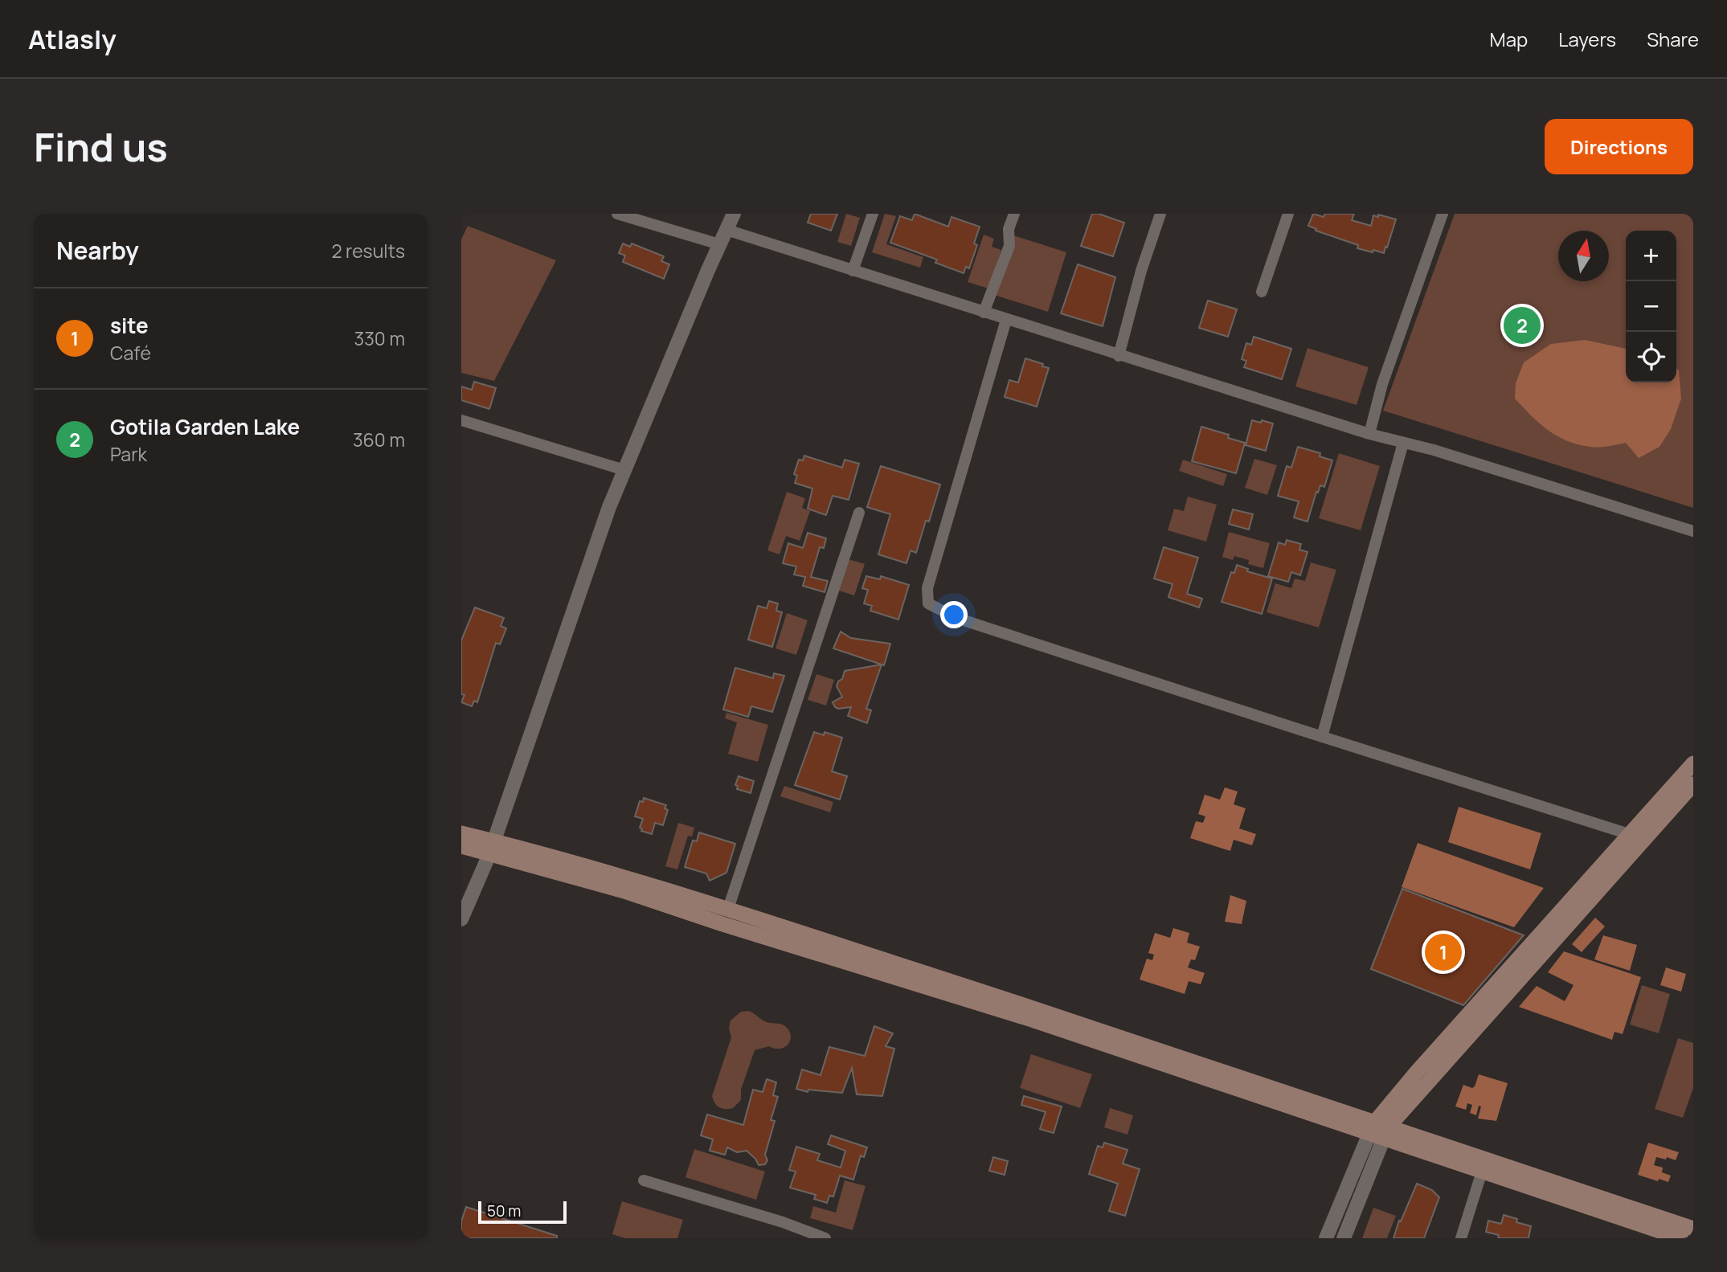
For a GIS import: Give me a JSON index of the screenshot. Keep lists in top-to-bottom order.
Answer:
{
  "scale_bar": "50 m",
  "north": "top",
  "page": {
    "header": "Atlasly",
    "nav": ["Map", "Layers", "Share"],
    "buttons": "Directions",
    "title": "Find us",
    "heading": ["Nearby", "2 results"],
    "map_buttons": ["+", "−"],
    "list": [
      {
        "mark": "1",
        "name": "site",
        "note": "Café",
        "value": "330 m"
      },
      {
        "mark": "2",
        "name": "Gotila Garden Lake",
        "note": "Park",
        "value": "360 m"
      }
    ],
    "pins": ["2", "1"],
    "scale": "50 m"
  }
}
